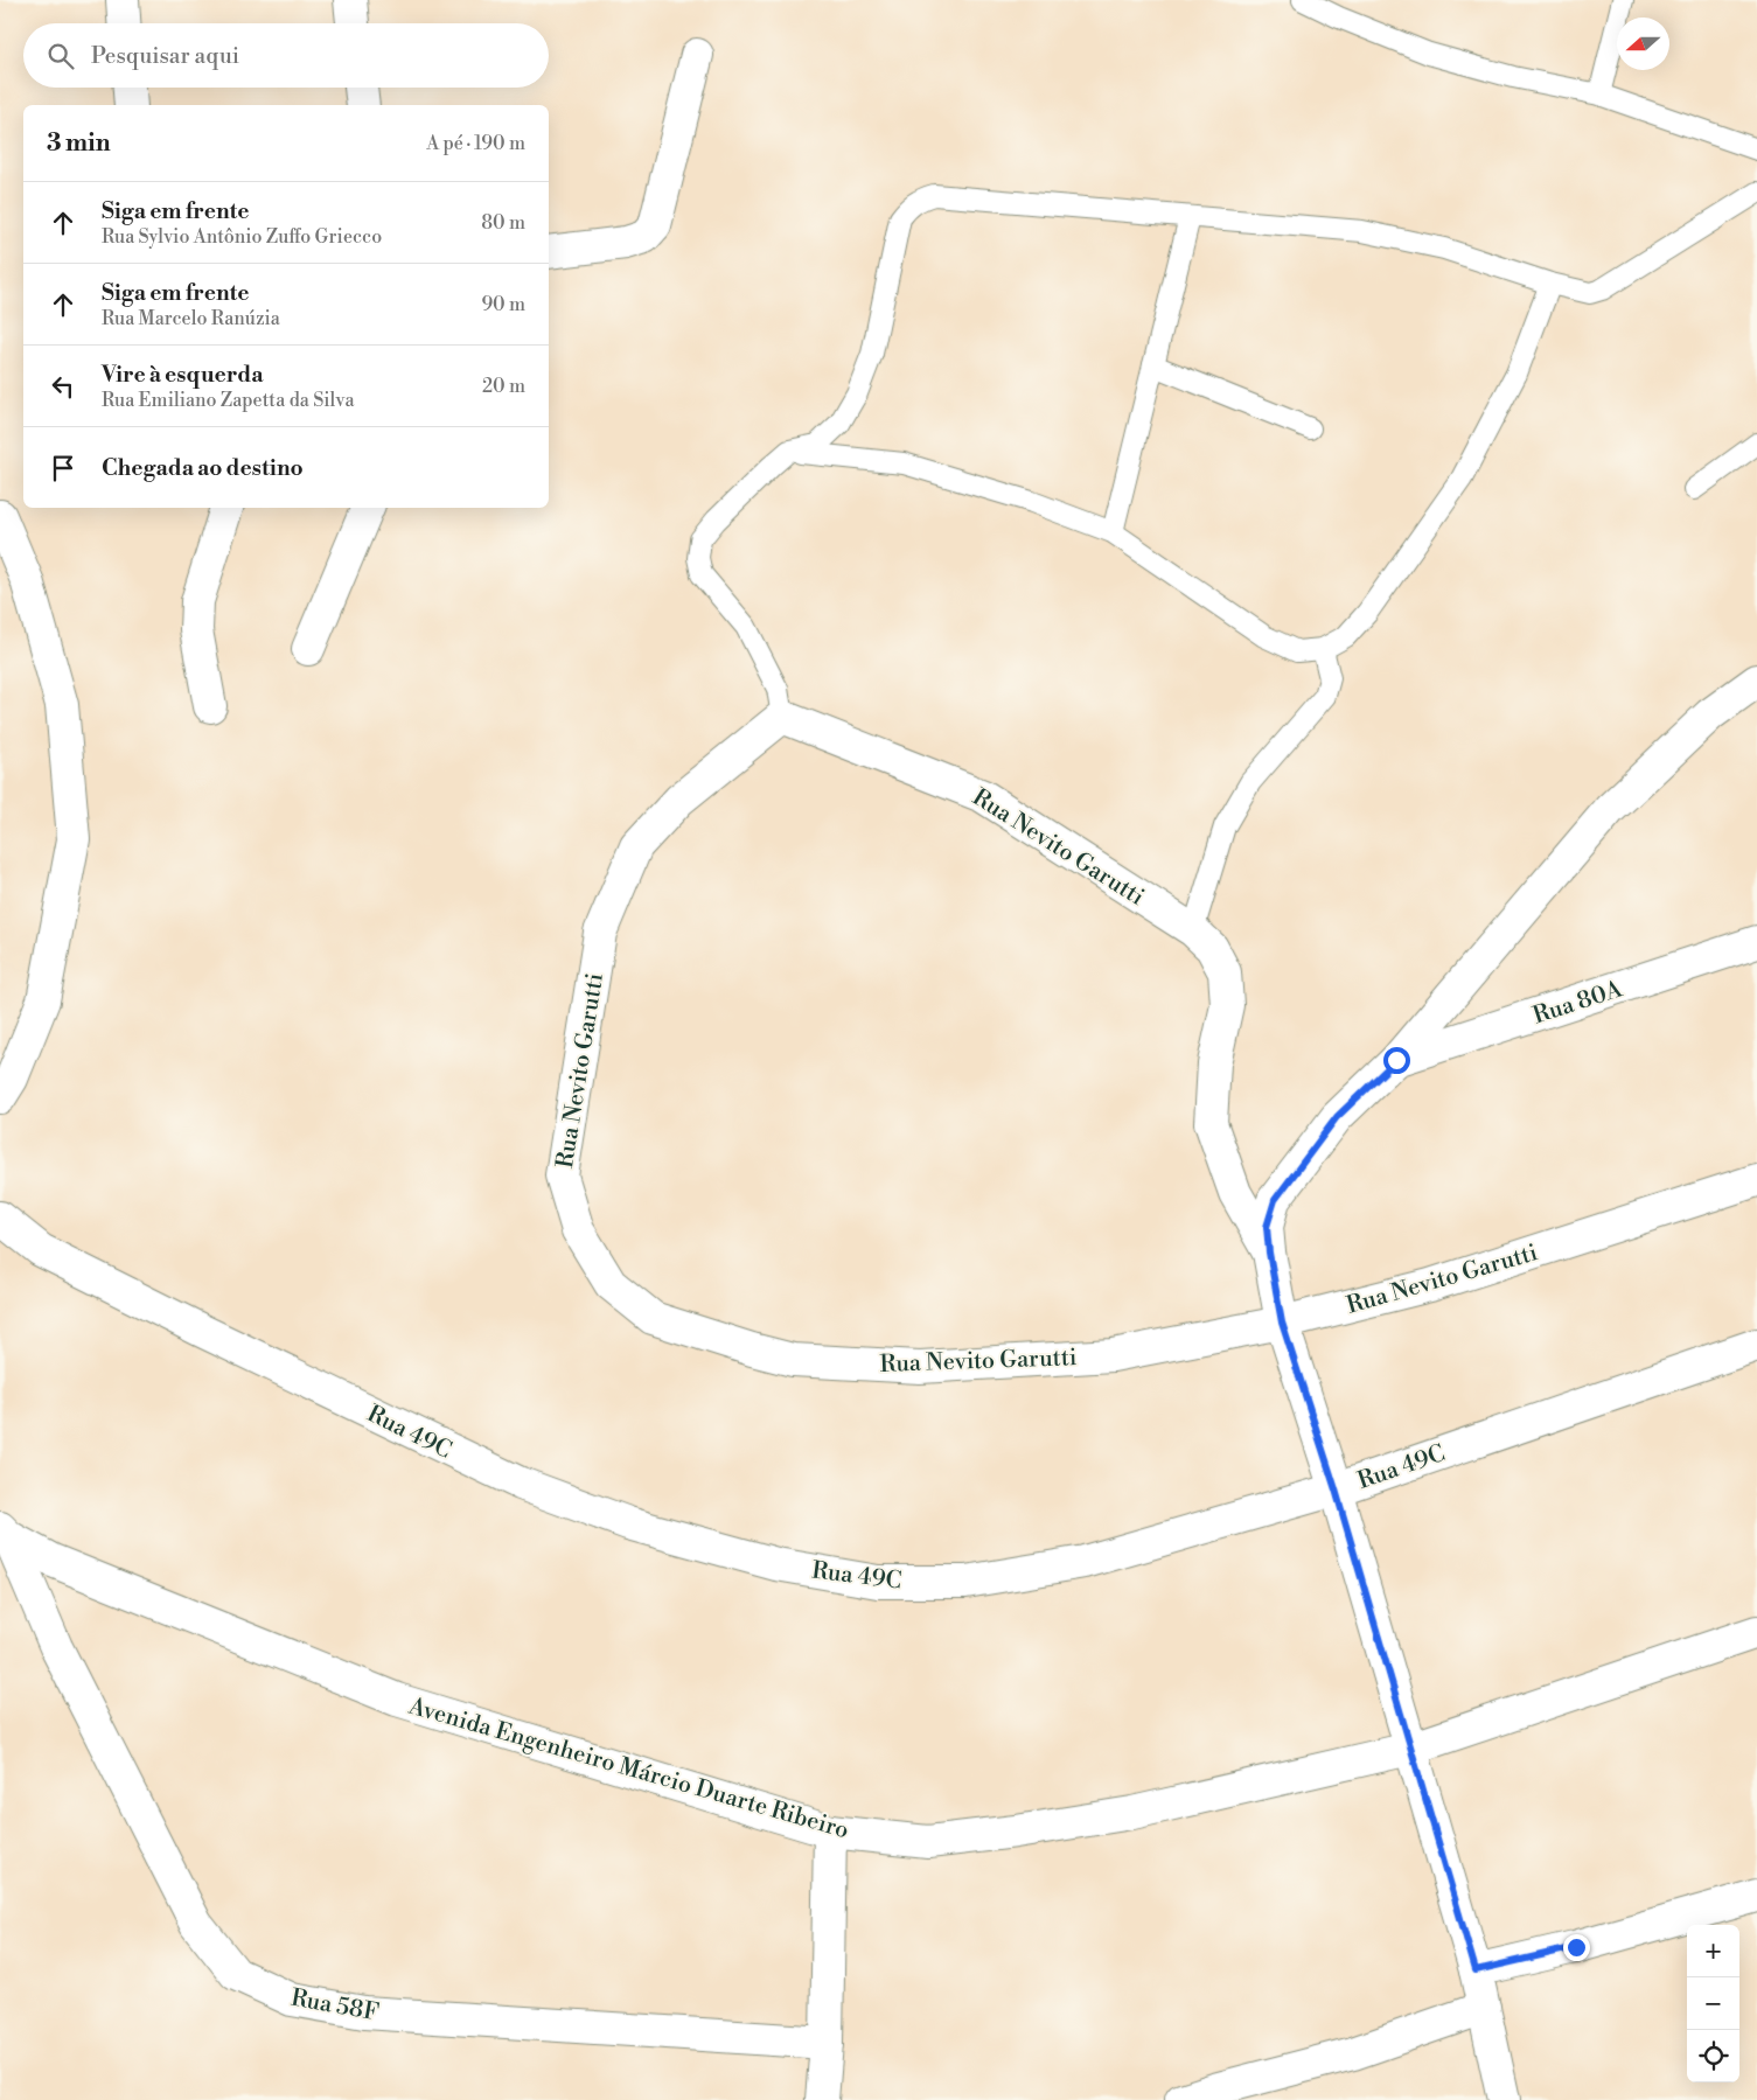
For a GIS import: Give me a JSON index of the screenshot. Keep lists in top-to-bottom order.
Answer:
{
  "streets": {
    "street": [
      "Rua Nevito Garutti",
      "Rua 80A",
      "Rua 49C",
      "Avenida Engenheiro Márcio Duarte Ribeiro",
      "Rua 58F"
    ]
  },
  "crossings": [
    ["Avenida Engenheiro Márcio Duarte Ribeiro", "Rua 58F"]
  ],
  "north": "left",
  "page": {
    "search": "Pesquisar aqui",
    "heading": ["3 min", "A pé · 190 m"],
    "list": [
      ["Siga em frente", "Rua Sylvio Antônio Zuffo Griecco", "80 m"],
      ["Siga em frente", "Rua Marcelo Ranúzia", "90 m"],
      ["Vire à esquerda", "Rua Emiliano Zapetta da Silva", "20 m"],
      "Chegada ao destino"
    ],
    "map_buttons": ["+", "−"]
  }
}
